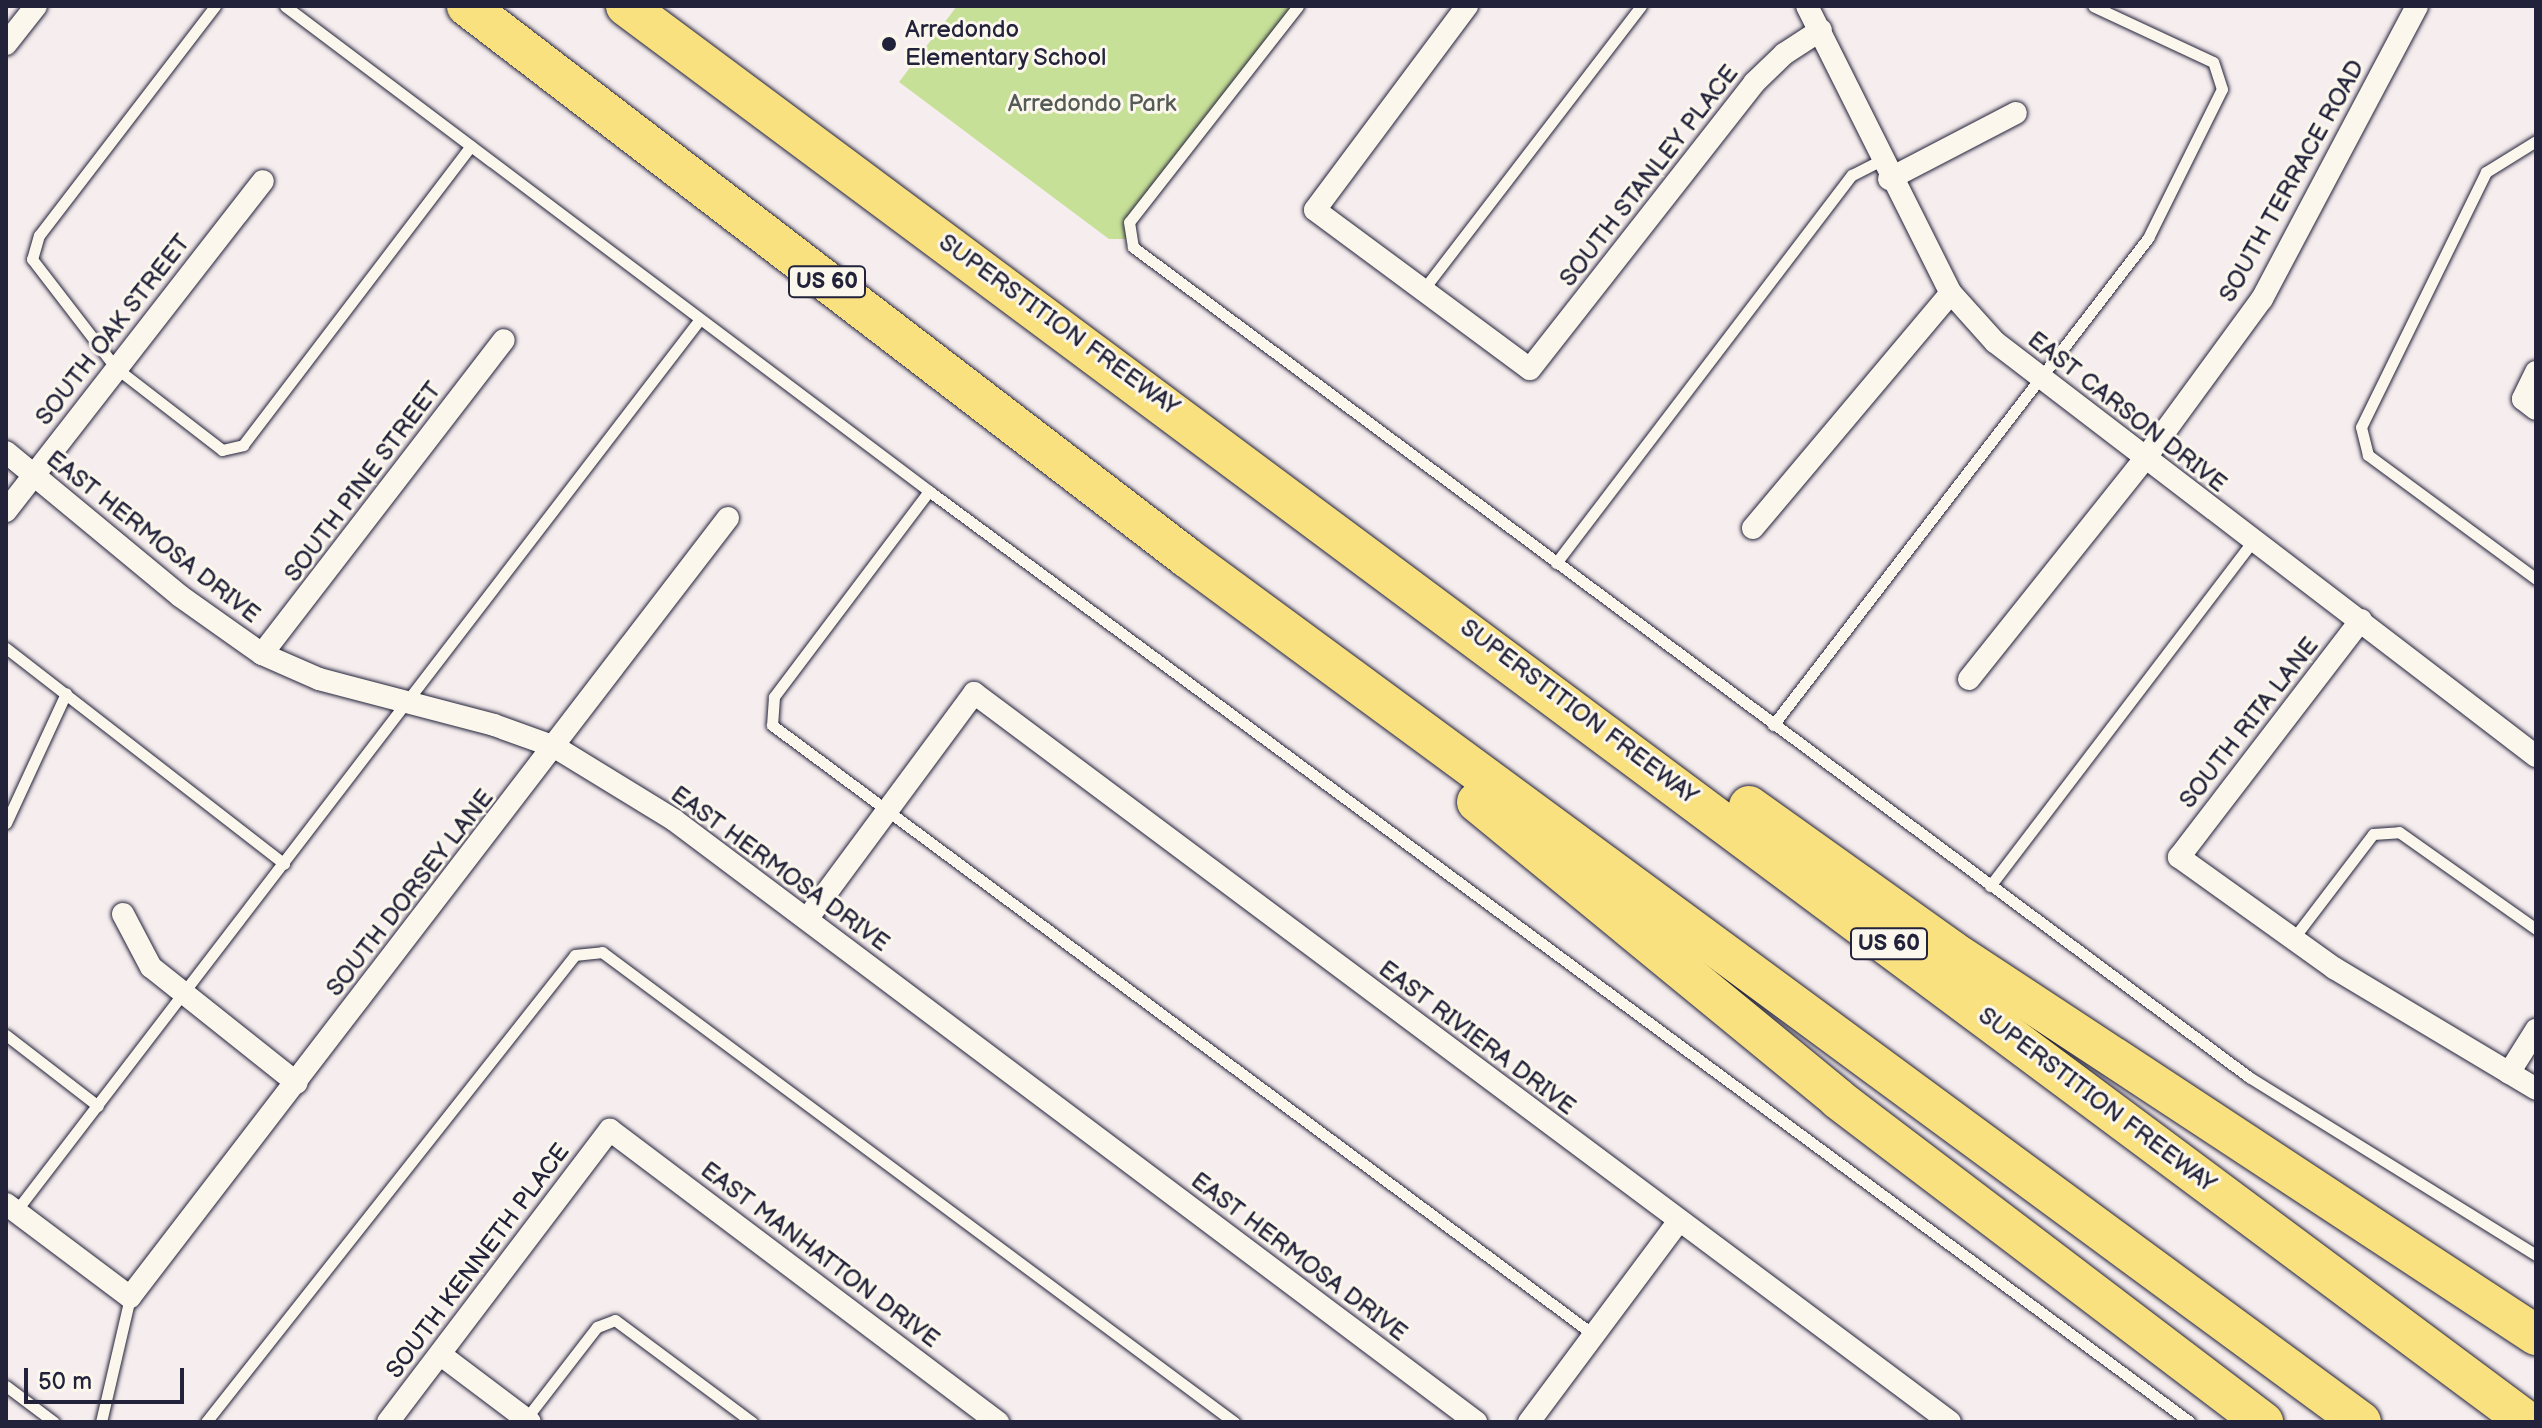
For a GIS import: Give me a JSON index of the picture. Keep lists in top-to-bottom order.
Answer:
{
  "streets": {
    "highway": ["US 60", "SUPERSTITION FREEWAY"],
    "street": [
      "SOUTH STANLEY PLACE",
      "SOUTH TERRACE ROAD",
      "SOUTH OAK STREET",
      "EAST CARSON DRIVE",
      "SOUTH PINE STREET",
      "EAST HERMOSA DRIVE",
      "SOUTH RITA LANE",
      "SOUTH DORSEY LANE",
      "EAST RIVIERA DRIVE",
      "EAST MANHATTON DRIVE",
      "SOUTH KENNETH PLACE"
    ]
  },
  "crossings": [
    ["SOUTH STANLEY PLACE", "EAST CARSON DRIVE"],
    ["SOUTH TERRACE ROAD", "EAST CARSON DRIVE"],
    ["SOUTH OAK STREET", "EAST HERMOSA DRIVE"],
    ["EAST CARSON DRIVE", "SOUTH RITA LANE"],
    ["SOUTH PINE STREET", "EAST HERMOSA DRIVE"],
    ["EAST HERMOSA DRIVE", "SOUTH DORSEY LANE"],
    ["EAST MANHATTON DRIVE", "SOUTH KENNETH PLACE"]
  ],
  "parks": ["Arredondo Park"],
  "places": ["Arredondo Elementary School"],
  "scale_bar": "50 m"
}
